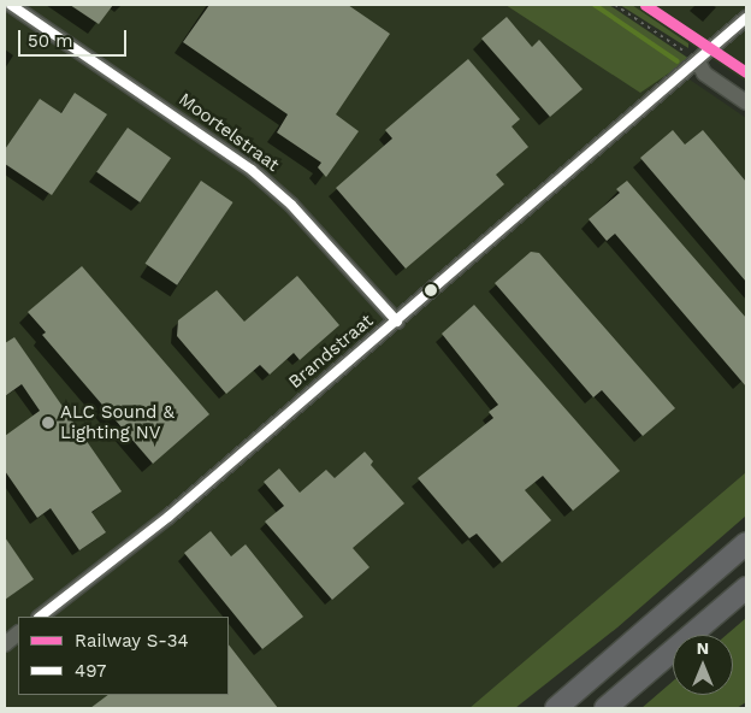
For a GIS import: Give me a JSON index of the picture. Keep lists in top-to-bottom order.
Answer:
{
  "streets": {
    "street": ["Moortelstraat", "Brandstraat"]
  },
  "crossings": [
    ["Moortelstraat", "Brandstraat"]
  ],
  "places": ["ALC Sound & Lighting NV"],
  "lines": ["rail line S-34", "transit line 497"],
  "legend": ["Railway S-34", "497"],
  "scale_bar": "50 m",
  "north": "top"
}
